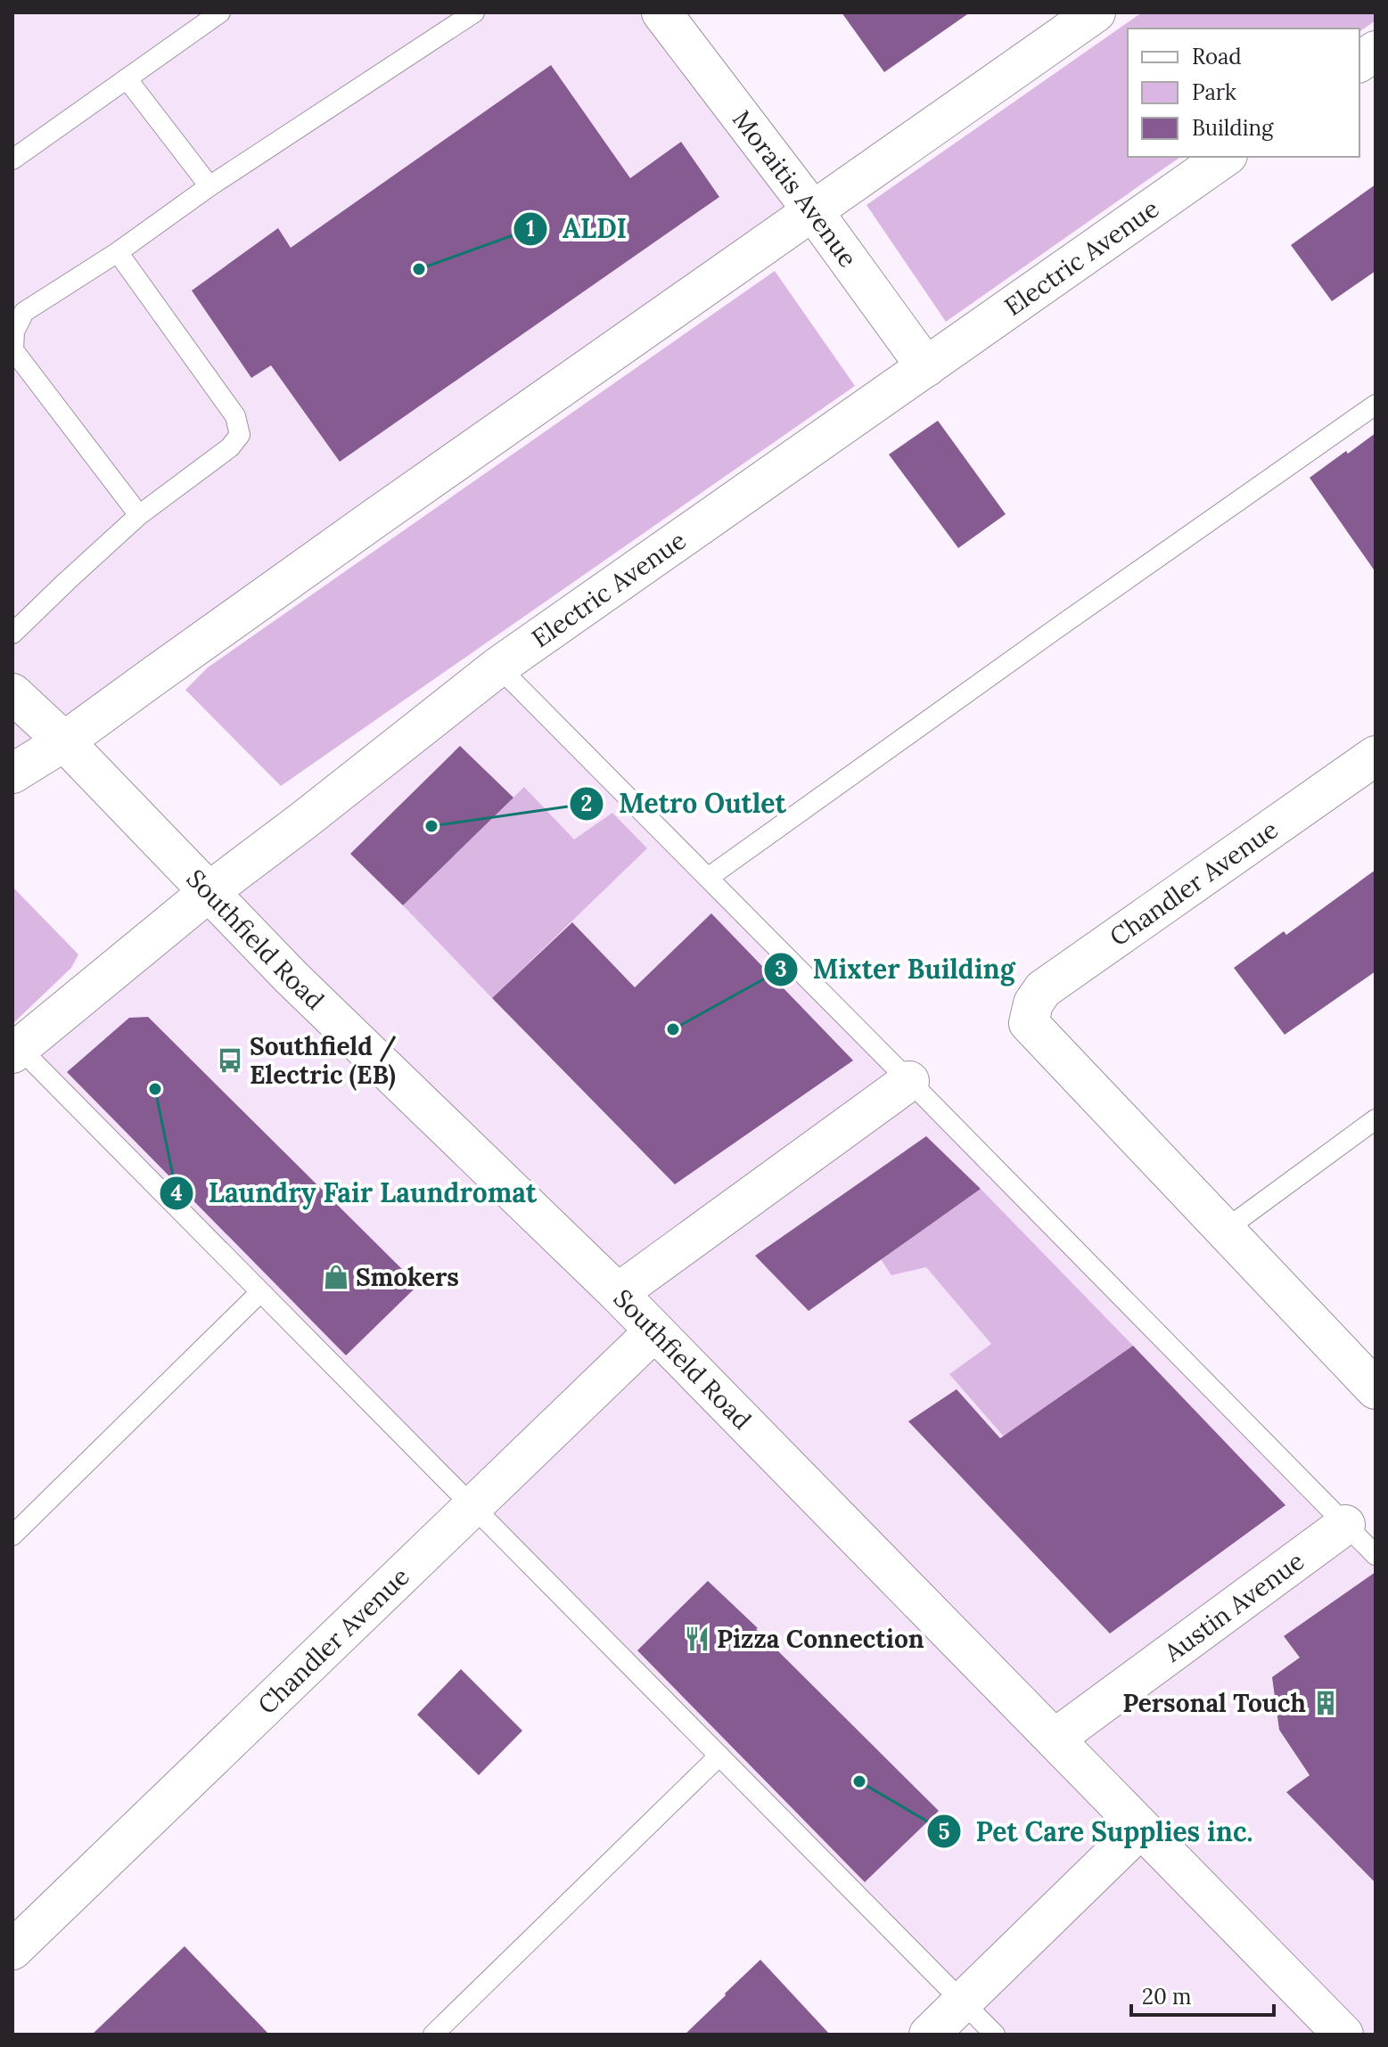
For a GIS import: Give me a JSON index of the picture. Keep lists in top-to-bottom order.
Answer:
{
  "streets": {
    "street": [
      "Moraitis Avenue",
      "Electric Avenue",
      "Chandler Avenue",
      "Southfield Road",
      "Austin Avenue"
    ]
  },
  "crossings": [
    ["Moraitis Avenue", "Electric Avenue"],
    ["Electric Avenue", "Southfield Road"],
    ["Chandler Avenue", "Southfield Road"],
    ["Southfield Road", "Austin Avenue"]
  ],
  "places": {
    "other": [
      "ALDI",
      "Metro Outlet",
      "Mixter Building",
      "Laundry Fair Laundromat",
      "Pet Care Supplies inc."
    ],
    "bus stop": ["Southfield / Electric (EB)"],
    "shop": ["Smokers"],
    "restaurant": ["Pizza Connection"],
    "building": ["Personal Touch"]
  },
  "legend": ["Road", "Park", "Building"],
  "scale_bar": "20 m"
}
